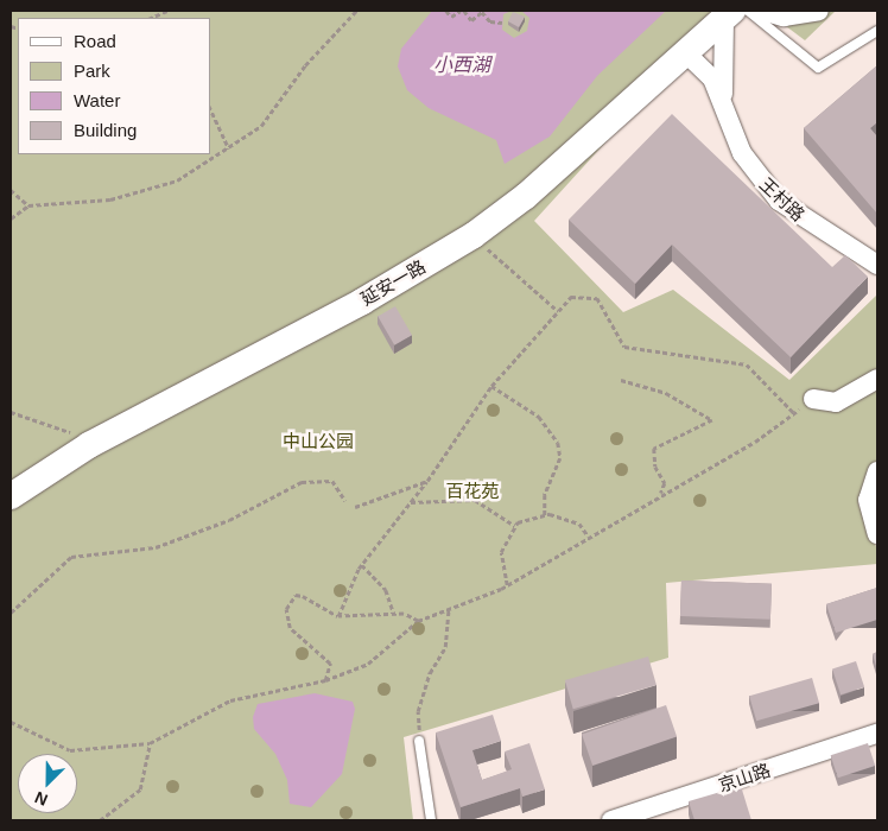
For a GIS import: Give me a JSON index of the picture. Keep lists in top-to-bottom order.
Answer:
{
  "streets": {
    "main road": ["延安一路"],
    "street": ["王村路", "京山路"]
  },
  "crossings": [
    ["王村路", "延安一路"]
  ],
  "water": ["小西湖"],
  "parks": ["中山公园", "百花苑"],
  "legend": [
    "Road",
    "Park",
    "Water",
    "Building"
  ],
  "north": "bottom left"
}
